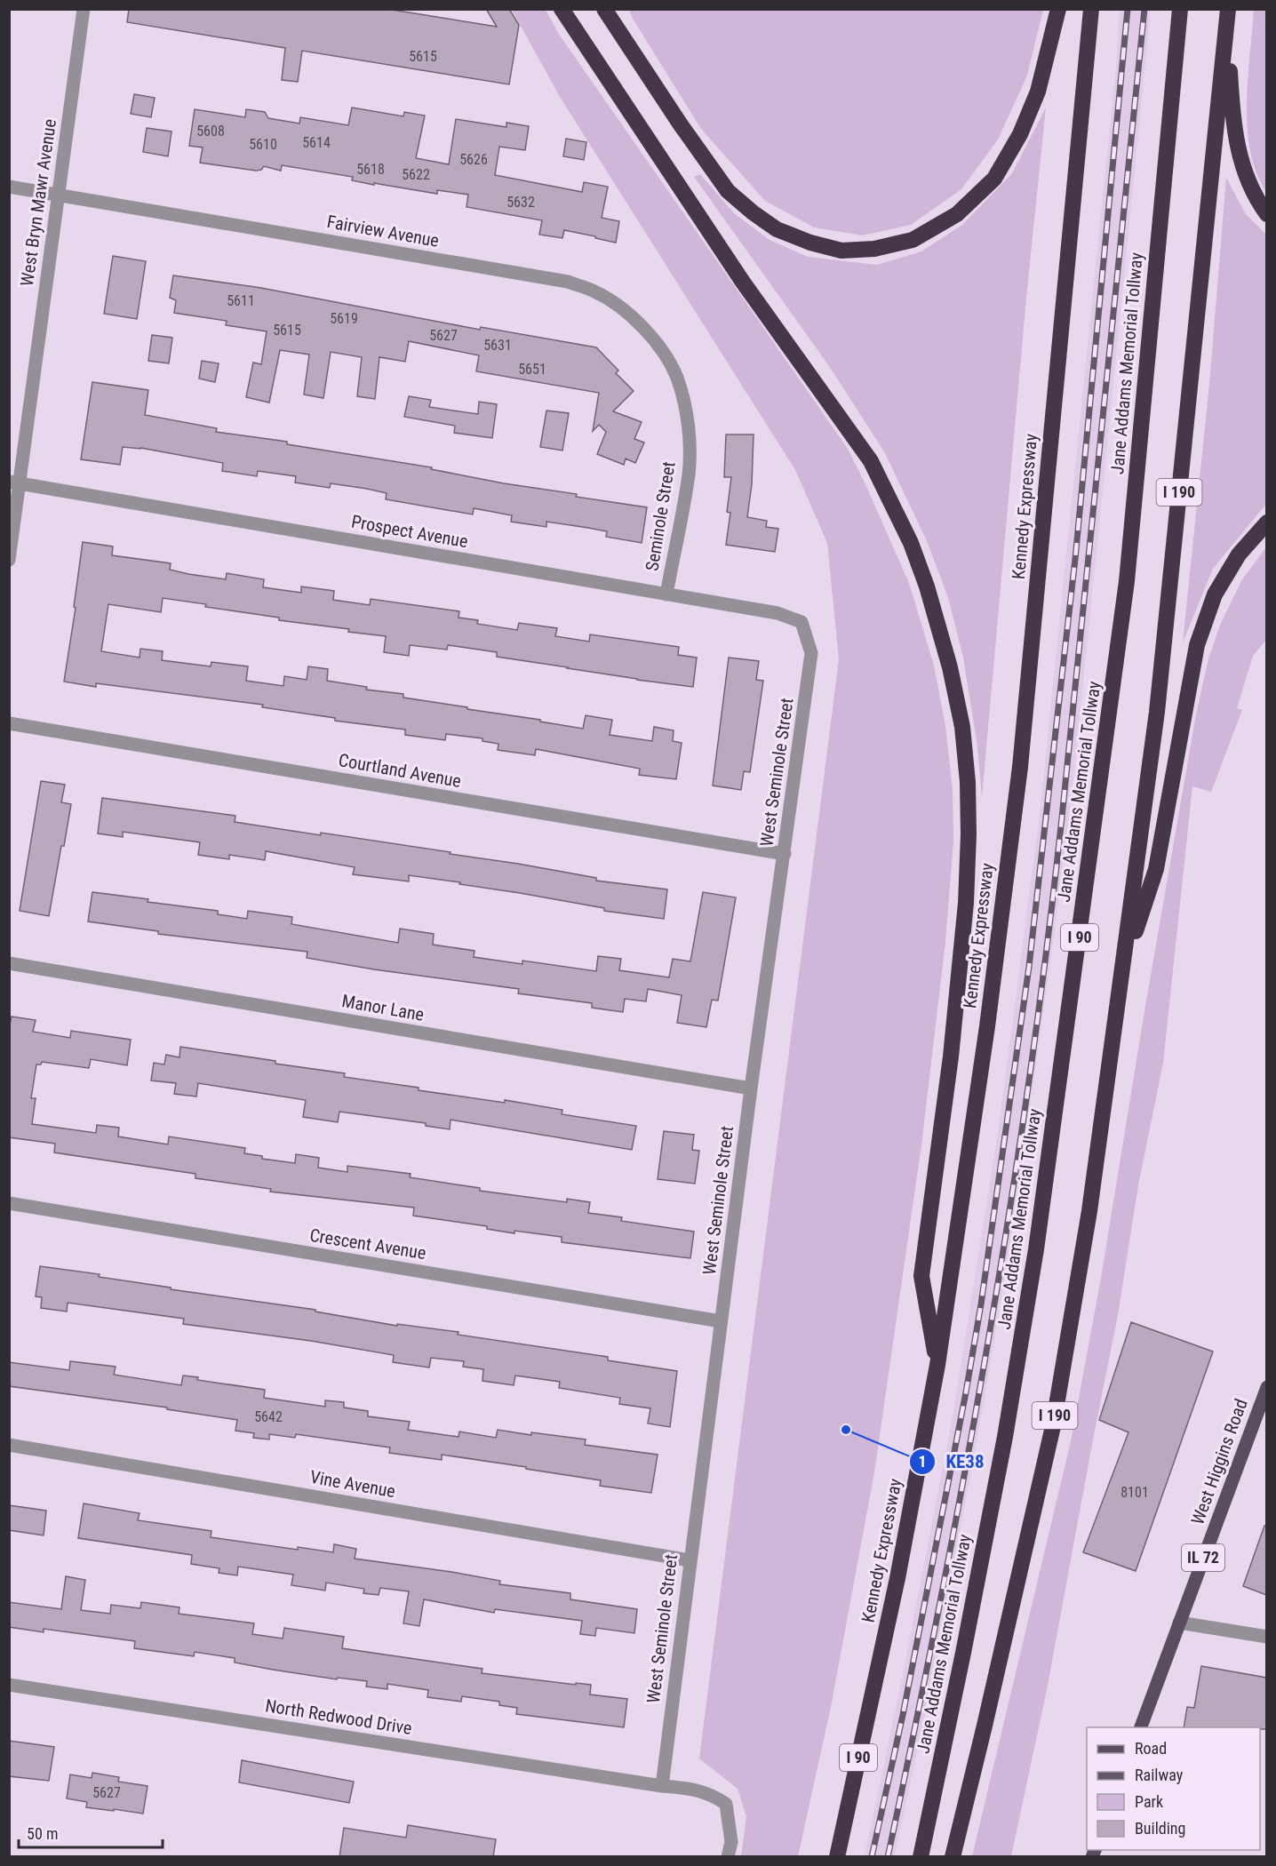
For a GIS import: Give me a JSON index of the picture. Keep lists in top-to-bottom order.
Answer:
{
  "streets": {
    "highway": [
      "Jane Addams Memorial Tollway",
      "I 190",
      "Kennedy Expressway",
      "I 90"
    ],
    "main road": ["West Higgins Road", "IL 72"],
    "street": [
      "West Bryn Mawr Avenue",
      "Fairview Avenue",
      "Seminole Street",
      "Prospect Avenue",
      "Courtland Avenue",
      "West Seminole Street",
      "Manor Lane",
      "Crescent Avenue",
      "Vine Avenue",
      "North Redwood Drive"
    ]
  },
  "crossings": [
    ["West Bryn Mawr Avenue", "Fairview Avenue"],
    ["West Bryn Mawr Avenue", "Prospect Avenue"],
    ["Fairview Avenue", "Seminole Street"],
    ["Seminole Street", "Prospect Avenue"],
    ["Prospect Avenue", "West Seminole Street"],
    ["Courtland Avenue", "West Seminole Street"],
    ["West Seminole Street", "Manor Lane"],
    ["West Seminole Street", "Crescent Avenue"],
    ["West Seminole Street", "Vine Avenue"],
    ["West Seminole Street", "North Redwood Drive"]
  ],
  "places": ["KE38"],
  "house_numbers": [
    "5615",
    "5608",
    "5614",
    "5610",
    "5626",
    "5618",
    "5622",
    "5632",
    "5611",
    "5619",
    "5615",
    "5627",
    "5631",
    "5651",
    "5642",
    "8101",
    "5627"
  ],
  "legend": [
    "Road",
    "Railway",
    "Park",
    "Building"
  ],
  "scale_bar": "50 m"
}
